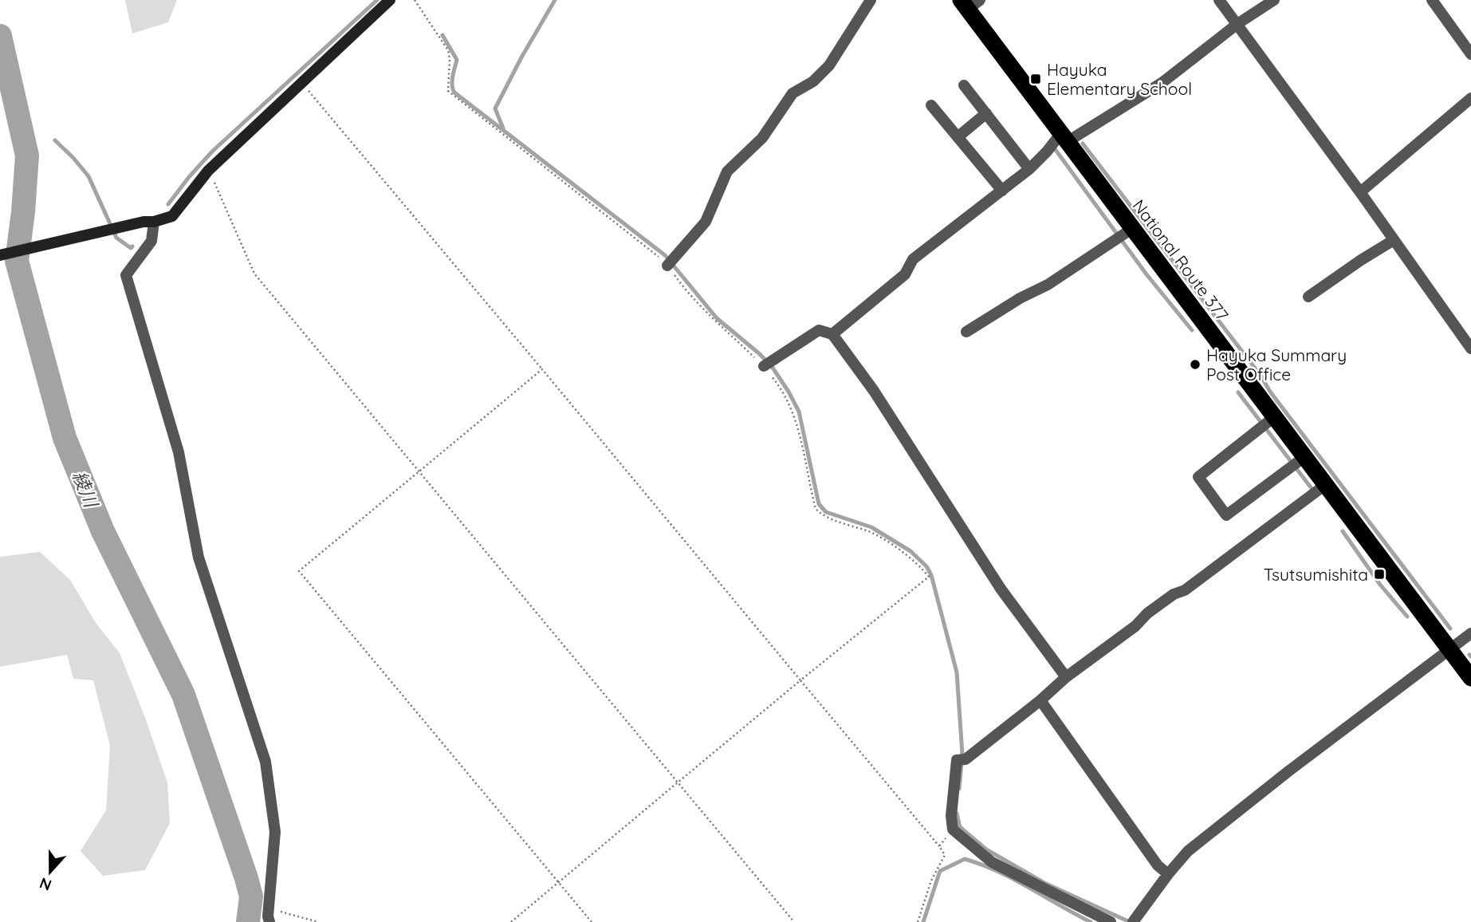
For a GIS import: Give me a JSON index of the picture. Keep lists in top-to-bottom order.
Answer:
{
  "streets": {
    "highway": ["National Route 377"]
  },
  "water": ["綾川"],
  "places": {
    "transit": ["Hayuka Elementary School", "Tsutsumishita"],
    "other": ["Hayuka Summary Post Office"]
  },
  "north": "bottom"
}
